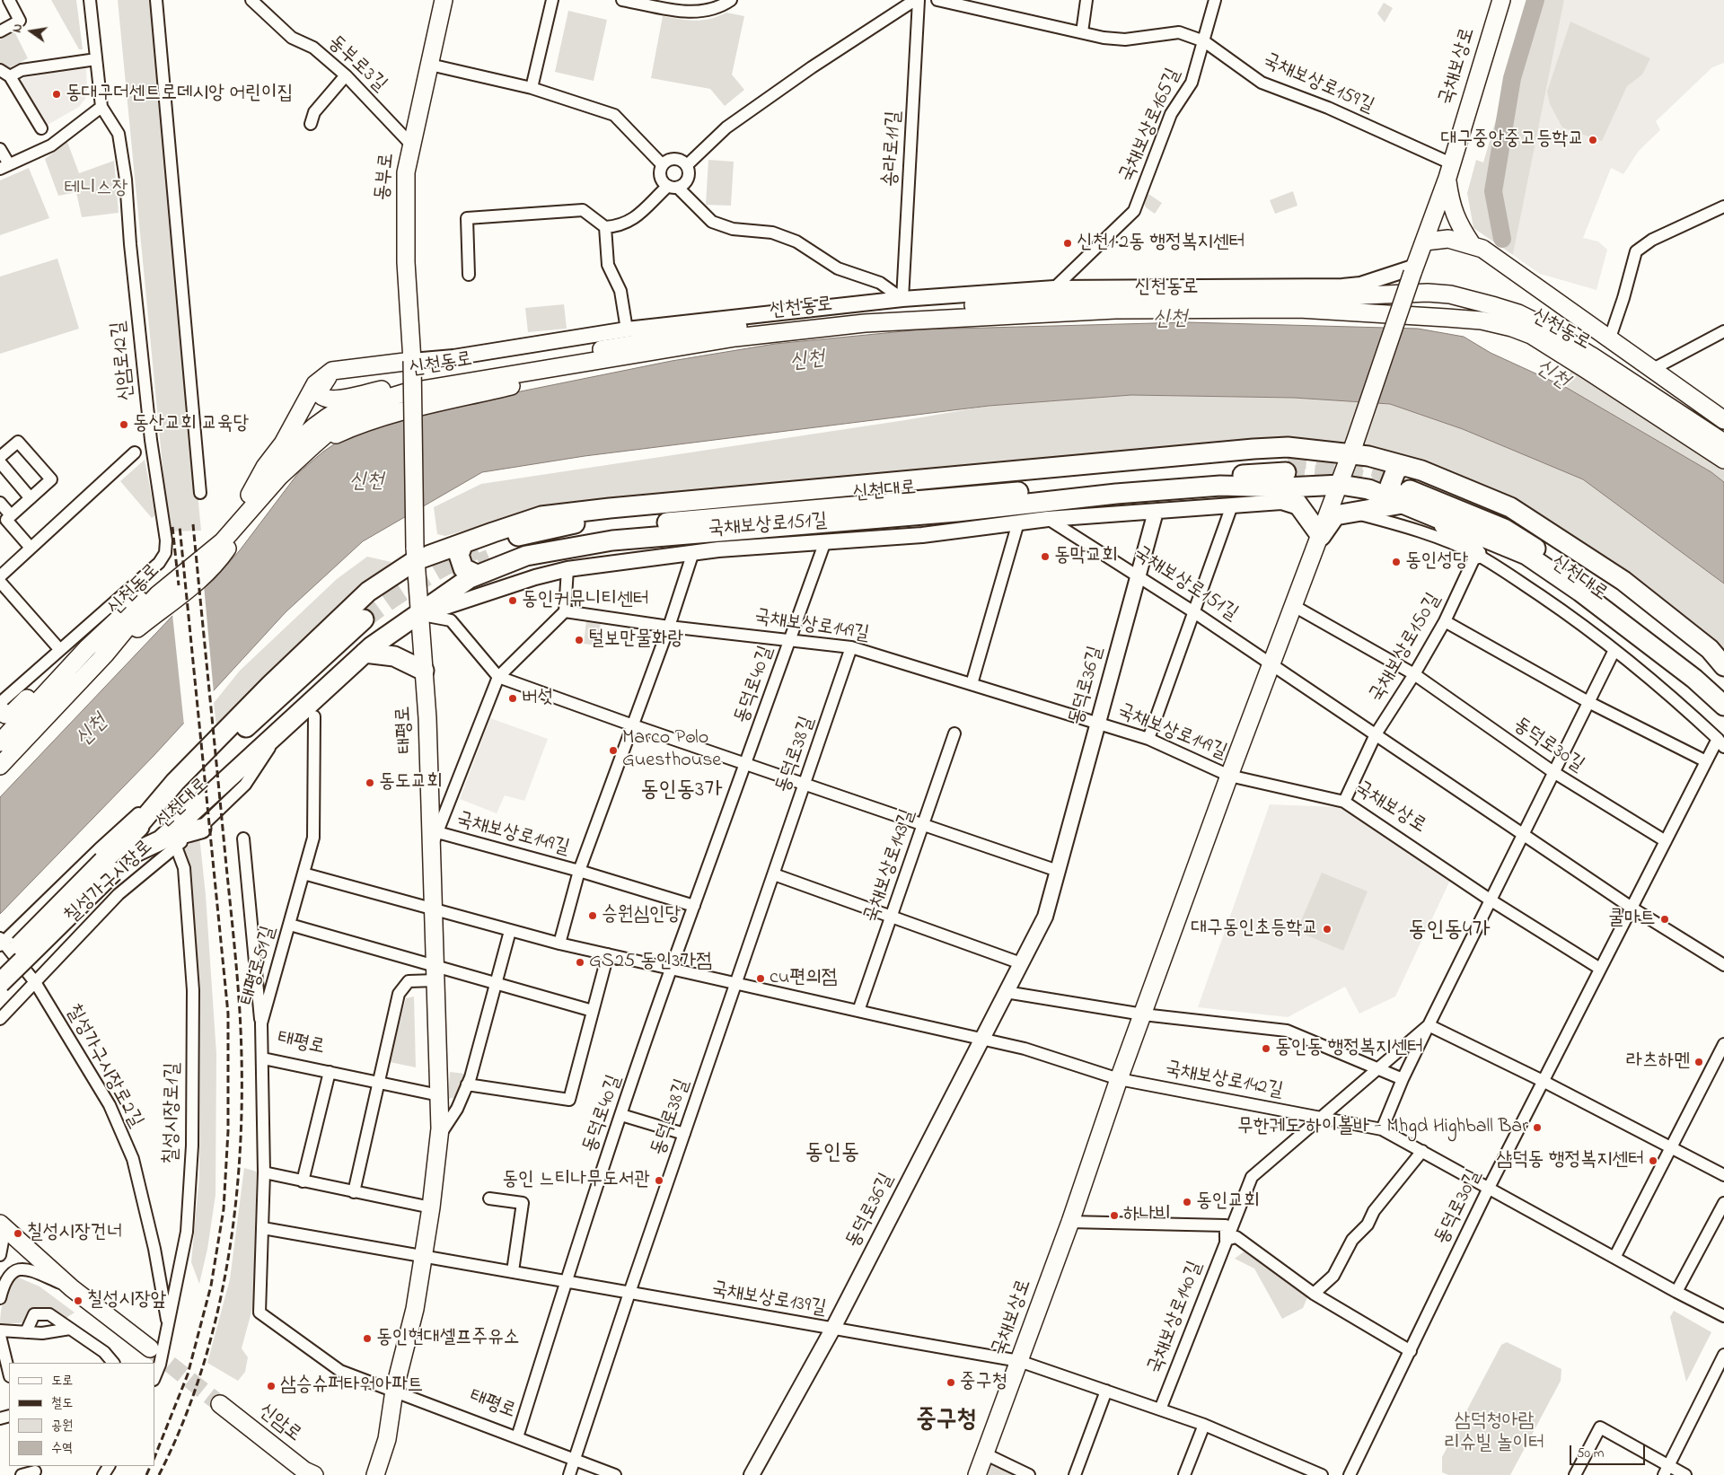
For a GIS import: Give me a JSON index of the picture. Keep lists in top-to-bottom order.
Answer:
{
  "streets": {
    "highway": ["신천대로"],
    "main road": [
      "국채보상로",
      "동부로",
      "신천동로",
      "태평로",
      "신암로"
    ],
    "street": [
      "동부로3길",
      "국채보상로159길",
      "국채보상로165길",
      "송라로11길",
      "신암로12길",
      "국채보상로151길",
      "국채보상로149길",
      "국채보상로150길",
      "동덕로40길",
      "동덕로36길",
      "동덕로30길",
      "동덕로38길",
      "국채보상로143길",
      "칠성가구시장로",
      "태평로51길",
      "칠성가구시장로2길",
      "국채보상로142길",
      "칠성시장로1길",
      "국채보상로139길",
      "국채보상로140길"
    ]
  },
  "crossings": [
    ["동부로3길", "동부로"],
    ["국채보상로", "국채보상로159길"],
    ["국채보상로", "신천동로"],
    ["국채보상로", "국채보상로151길"],
    ["국채보상로", "국채보상로149길"],
    ["국채보상로", "국채보상로150길"],
    ["국채보상로", "국채보상로142길"],
    ["국채보상로", "국채보상로139길"],
    ["국채보상로159길", "국채보상로165길"],
    ["국채보상로165길", "신천동로"],
    ["송라로11길", "신천동로"],
    ["동부로", "신천동로"],
    ["동부로", "태평로"],
    ["국채보상로151길", "국채보상로150길"],
    ["국채보상로151길", "동덕로40길"],
    ["국채보상로151길", "동덕로36길"],
    ["국채보상로151길", "태평로"],
    ["국채보상로149길", "동덕로40길"],
    ["국채보상로149길", "동덕로36길"],
    ["국채보상로149길", "태평로"],
    ["국채보상로149길", "동덕로38길"],
    ["국채보상로150길", "동덕로30길"],
    ["동덕로40길", "태평로"],
    ["동덕로40길", "국채보상로139길"],
    ["동덕로36길", "국채보상로139길"],
    ["태평로", "동덕로38길"],
    ["태평로", "태평로51길"],
    ["태평로", "국채보상로139길"],
    ["동덕로30길", "국채보상로142길"],
    ["동덕로38길", "국채보상로139길"],
    ["칠성가구시장로", "칠성가구시장로2길"],
    ["칠성가구시장로", "칠성시장로1길"],
    ["칠성가구시장로2길", "칠성시장로1길"]
  ],
  "districts": [
    "동인동3가",
    "동인동4가",
    "동인동",
    "중구청"
  ],
  "water": ["신천"],
  "parks": ["테니스장", "삼덕청아람 리슈빌 놀이터"],
  "places": [
    "동대구더센트로데시앙 어린이집",
    "대구중앙중고등학교",
    "신천1·2동 행정복지센터",
    "동산교회 교육당",
    "동막교회",
    "동인성당",
    "동인커뮤니티센터",
    "털보만물화랑",
    "버섯",
    "Marco Polo Guesthouse",
    "동도교회",
    "승원심인당",
    "쿨마트",
    "대구동인초등학교",
    "GS25 동인3가점",
    "cu편의점",
    "동인동 행정복지센터",
    "라츠하멘",
    "무한궤도 하이볼바 - Mhgd Highball Bar",
    "삼덕동 행정복지센터",
    "동인 느티나무도서관",
    "동인교회",
    "하나비",
    "칠성시장건너",
    "칠성시장앞",
    "동인현대셀프주유소",
    "중구청",
    "삼승슈퍼타워아파트"
  ],
  "legend": [
    "도로",
    "철도",
    "공원",
    "수역"
  ],
  "scale_bar": "50 m",
  "north": "left"
}
